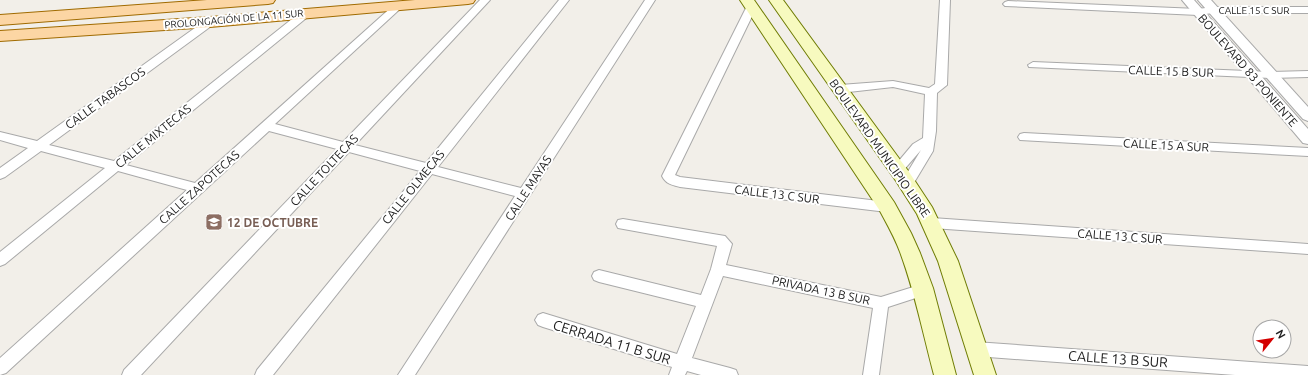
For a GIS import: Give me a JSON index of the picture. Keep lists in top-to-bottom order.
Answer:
{
  "streets": {
    "main road": ["PROLONGACIÓN DE LA 11 SUR", "BOULEVARD MUNICIPIO LIBRE"],
    "street": [
      "CALLE 15 C SUR",
      "BOULEVARD 83 PONIENTE",
      "CALLE 15 B SUR",
      "CALLE TABASCOS",
      "CALLE MIXTECAS",
      "CALLE 15 A SUR",
      "CALLE TOLTECAS",
      "CALLE ZAPOTECAS",
      "CALLE OLMECAS",
      "CALLE MAYAS",
      "CALLE 13 C SUR",
      "PRIVADA 13 B SUR",
      "CERRADA 11 B SUR",
      "CALLE 13 B SUR"
    ]
  },
  "crossings": [
    ["CALLE 15 C SUR", "BOULEVARD 83 PONIENTE"],
    ["PROLONGACIÓN DE LA 11 SUR", "CALLE TABASCOS"],
    ["PROLONGACIÓN DE LA 11 SUR", "CALLE MIXTECAS"],
    ["PROLONGACIÓN DE LA 11 SUR", "CALLE ZAPOTECAS"],
    ["BOULEVARD 83 PONIENTE", "CALLE 15 B SUR"],
    ["BOULEVARD MUNICIPIO LIBRE", "CALLE 13 C SUR"],
    ["BOULEVARD MUNICIPIO LIBRE", "CALLE 13 B SUR"]
  ],
  "places": {
    "school or university": ["12 DE OCTUBRE"]
  },
  "north": "top right"
}
